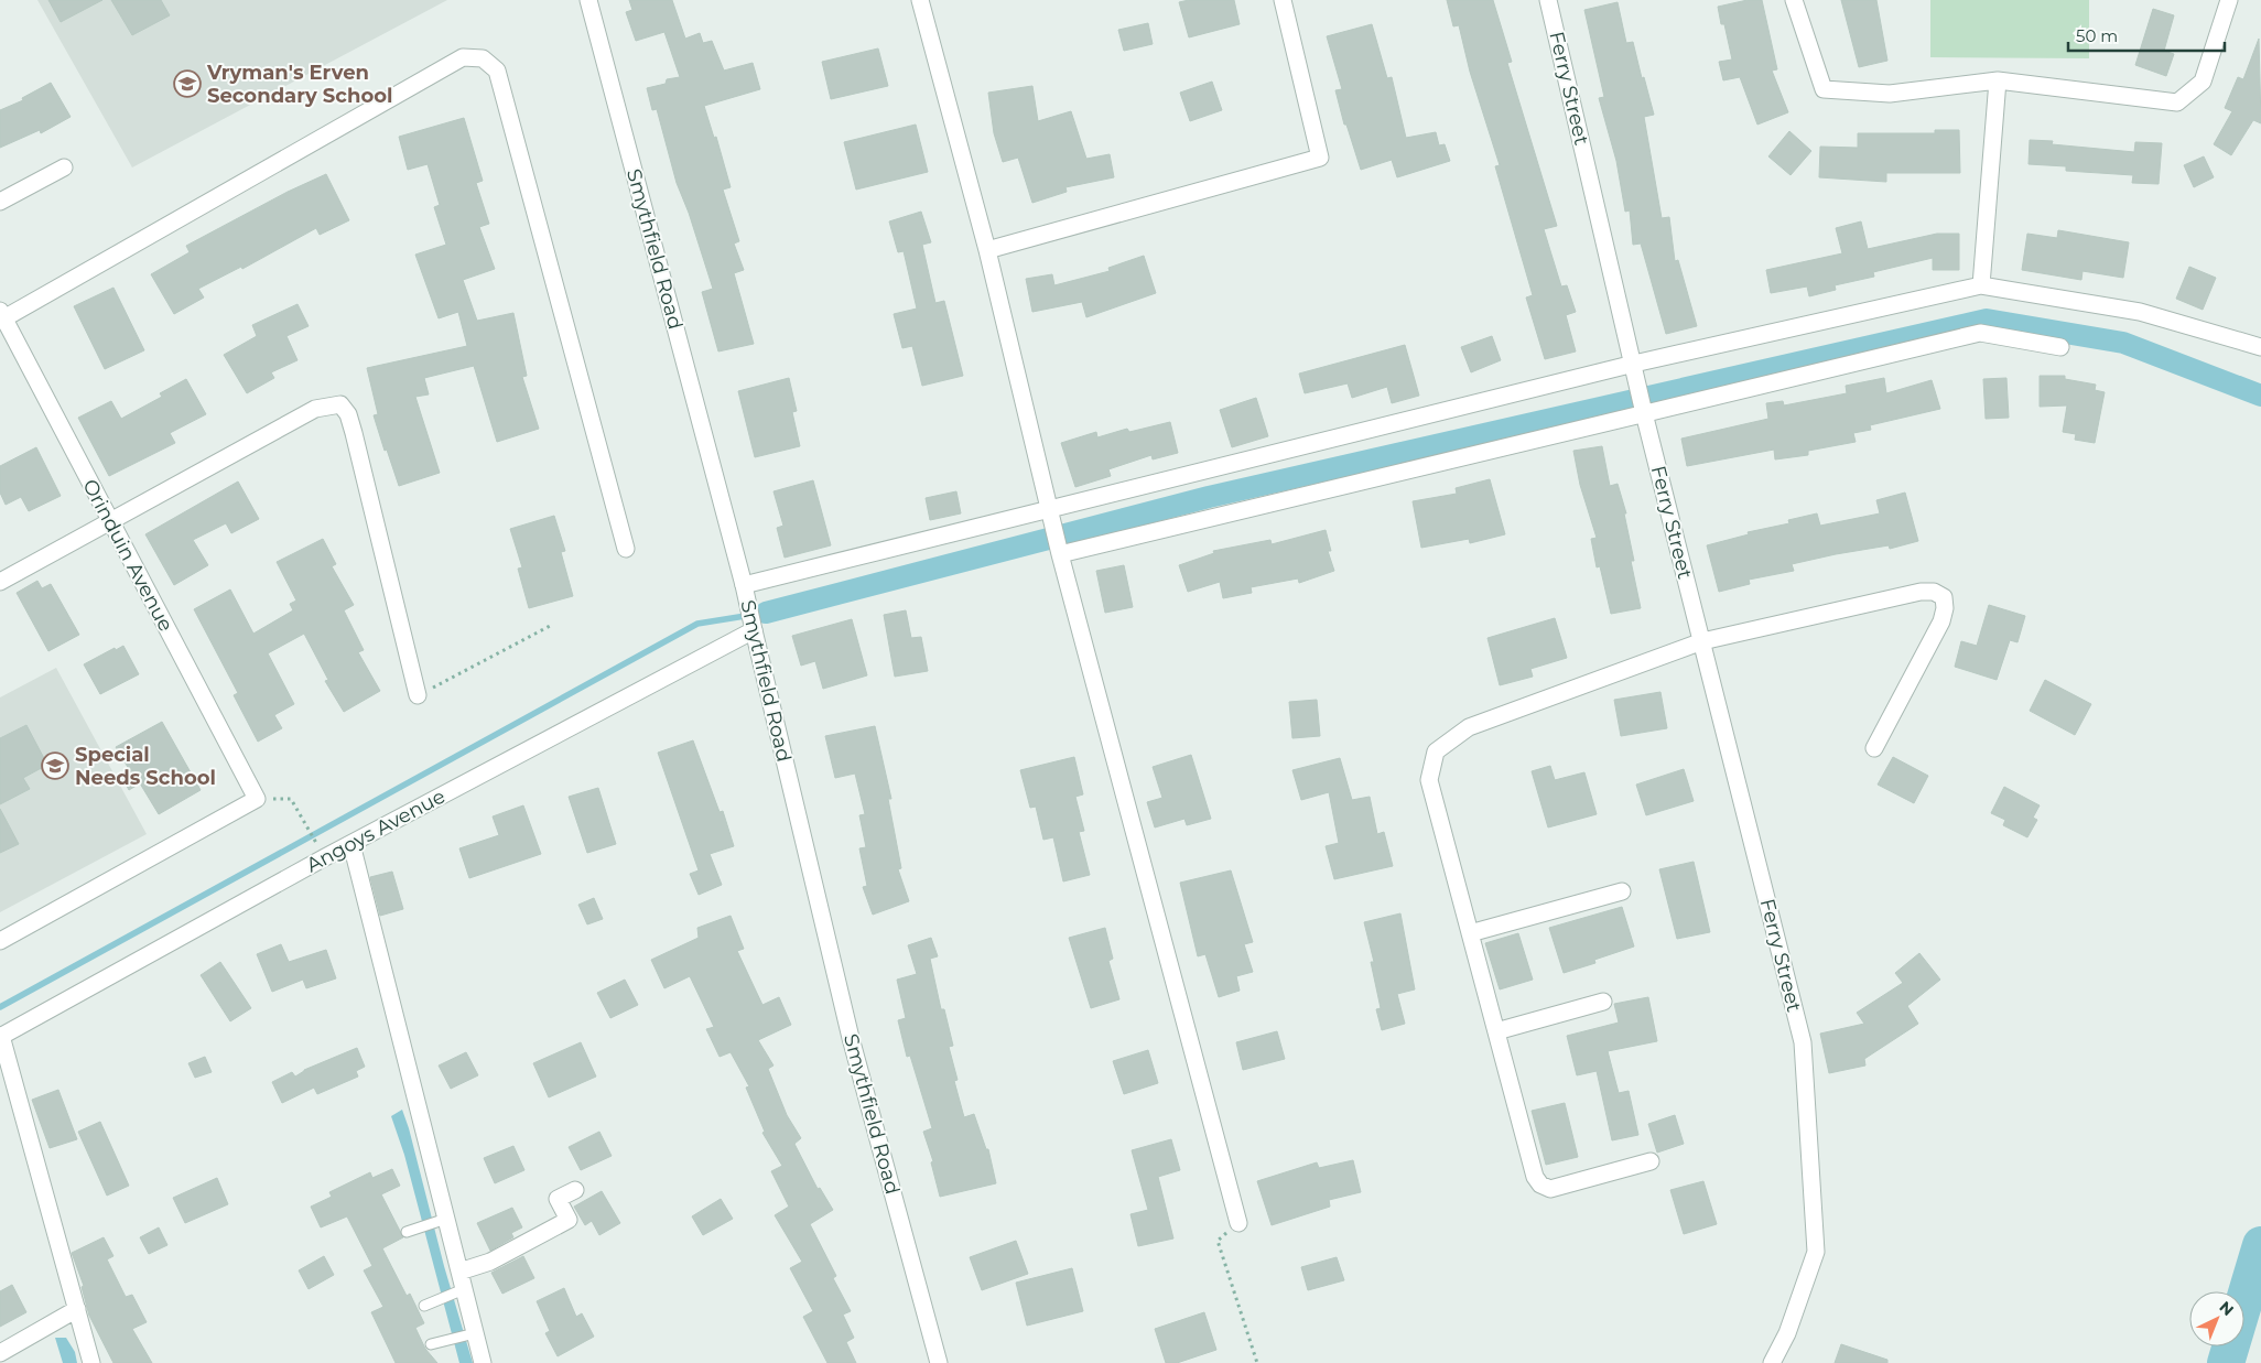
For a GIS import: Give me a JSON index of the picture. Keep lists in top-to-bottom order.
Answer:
{
  "streets": {
    "street": [
      "Ferry Street",
      "Smythfield Road",
      "Orinduin Avenue",
      "Angoys Avenue"
    ]
  },
  "crossings": [
    ["Smythfield Road", "Angoys Avenue"]
  ],
  "places": {
    "school or university": ["Vryman's Erven Secondary School", "Special Needs School"]
  },
  "scale_bar": "50 m",
  "north": "top right"
}
